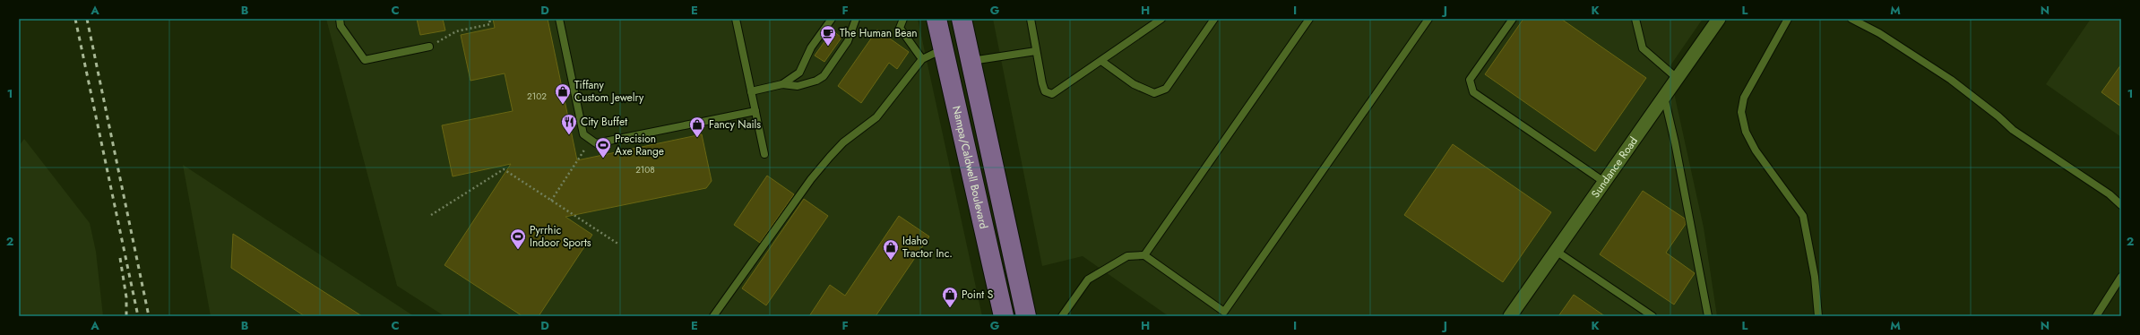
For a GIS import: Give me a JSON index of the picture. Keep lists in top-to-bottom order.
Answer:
{
  "streets": {
    "main road": ["Nampa/Caldwell Boulevard"],
    "street": ["Sundance Road"]
  },
  "places": {
    "cafe": ["The Human Bean"],
    "shop": [
      "Tiffany Custom Jewelry",
      "Fancy Nails",
      "Idaho Tractor Inc.",
      "Point S"
    ],
    "restaurant": ["City Buffet"],
    "sports": ["Precision Axe Range", "Pyrrhic Indoor Sports"]
  },
  "house_numbers": ["2102", "2108"],
  "grid": {
    "columns": [
      "A",
      "B",
      "C",
      "D",
      "E",
      "F",
      "G",
      "H",
      "I",
      "J",
      "K",
      "L",
      "M",
      "N"
    ],
    "rows": ["1", "2"]
  }
}
